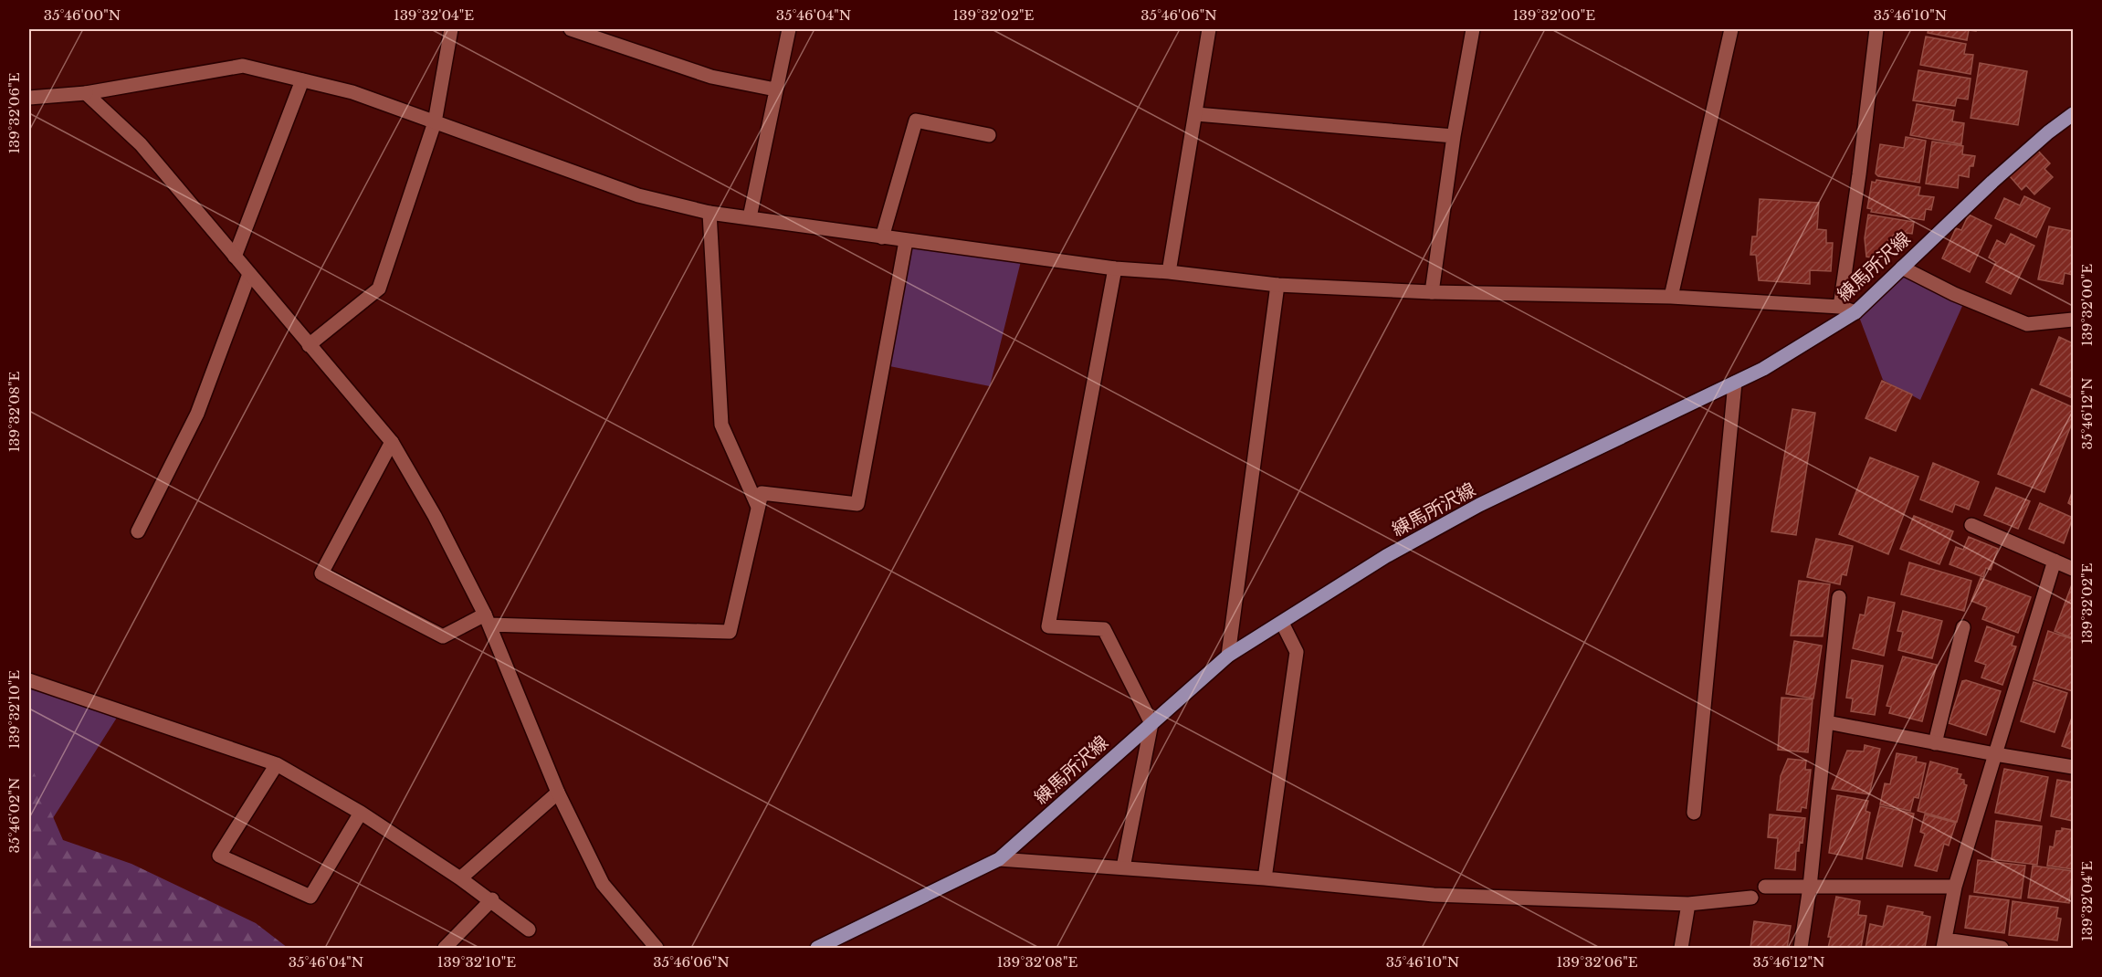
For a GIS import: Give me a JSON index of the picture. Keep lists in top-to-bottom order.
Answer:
{
  "streets": {
    "main road": ["練馬所沢線"]
  },
  "coordinates": [
    "35°46'00\"N",
    "139°32'04\"E",
    "35°46'04\"N",
    "139°32'02\"E",
    "35°46'06\"N",
    "139°32'00\"E",
    "35°46'10\"N",
    "139°32'06\"E",
    "139°32'08\"E",
    "35°46'12\"N",
    "139°32'10\"E",
    "35°46'02\"N"
  ]
}
